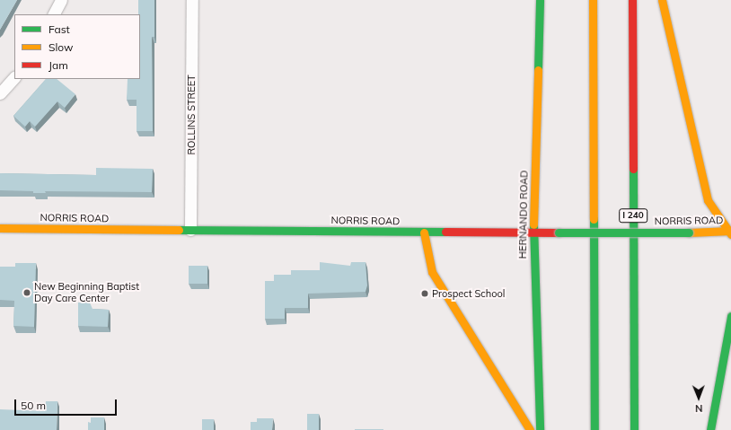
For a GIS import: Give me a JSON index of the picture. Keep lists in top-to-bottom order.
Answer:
{
  "streets": {
    "main road": ["HERNANDO ROAD", "I 240", "NORRIS ROAD"],
    "street": ["ROLLINS STREET"]
  },
  "crossings": [
    ["ROLLINS STREET", "NORRIS ROAD"],
    ["HERNANDO ROAD", "NORRIS ROAD"]
  ],
  "places": ["New Beginning Baptist Day Care Center", "Prospect School"],
  "legend": ["Fast", "Slow", "Jam"],
  "scale_bar": "50 m",
  "north": "bottom"
}
